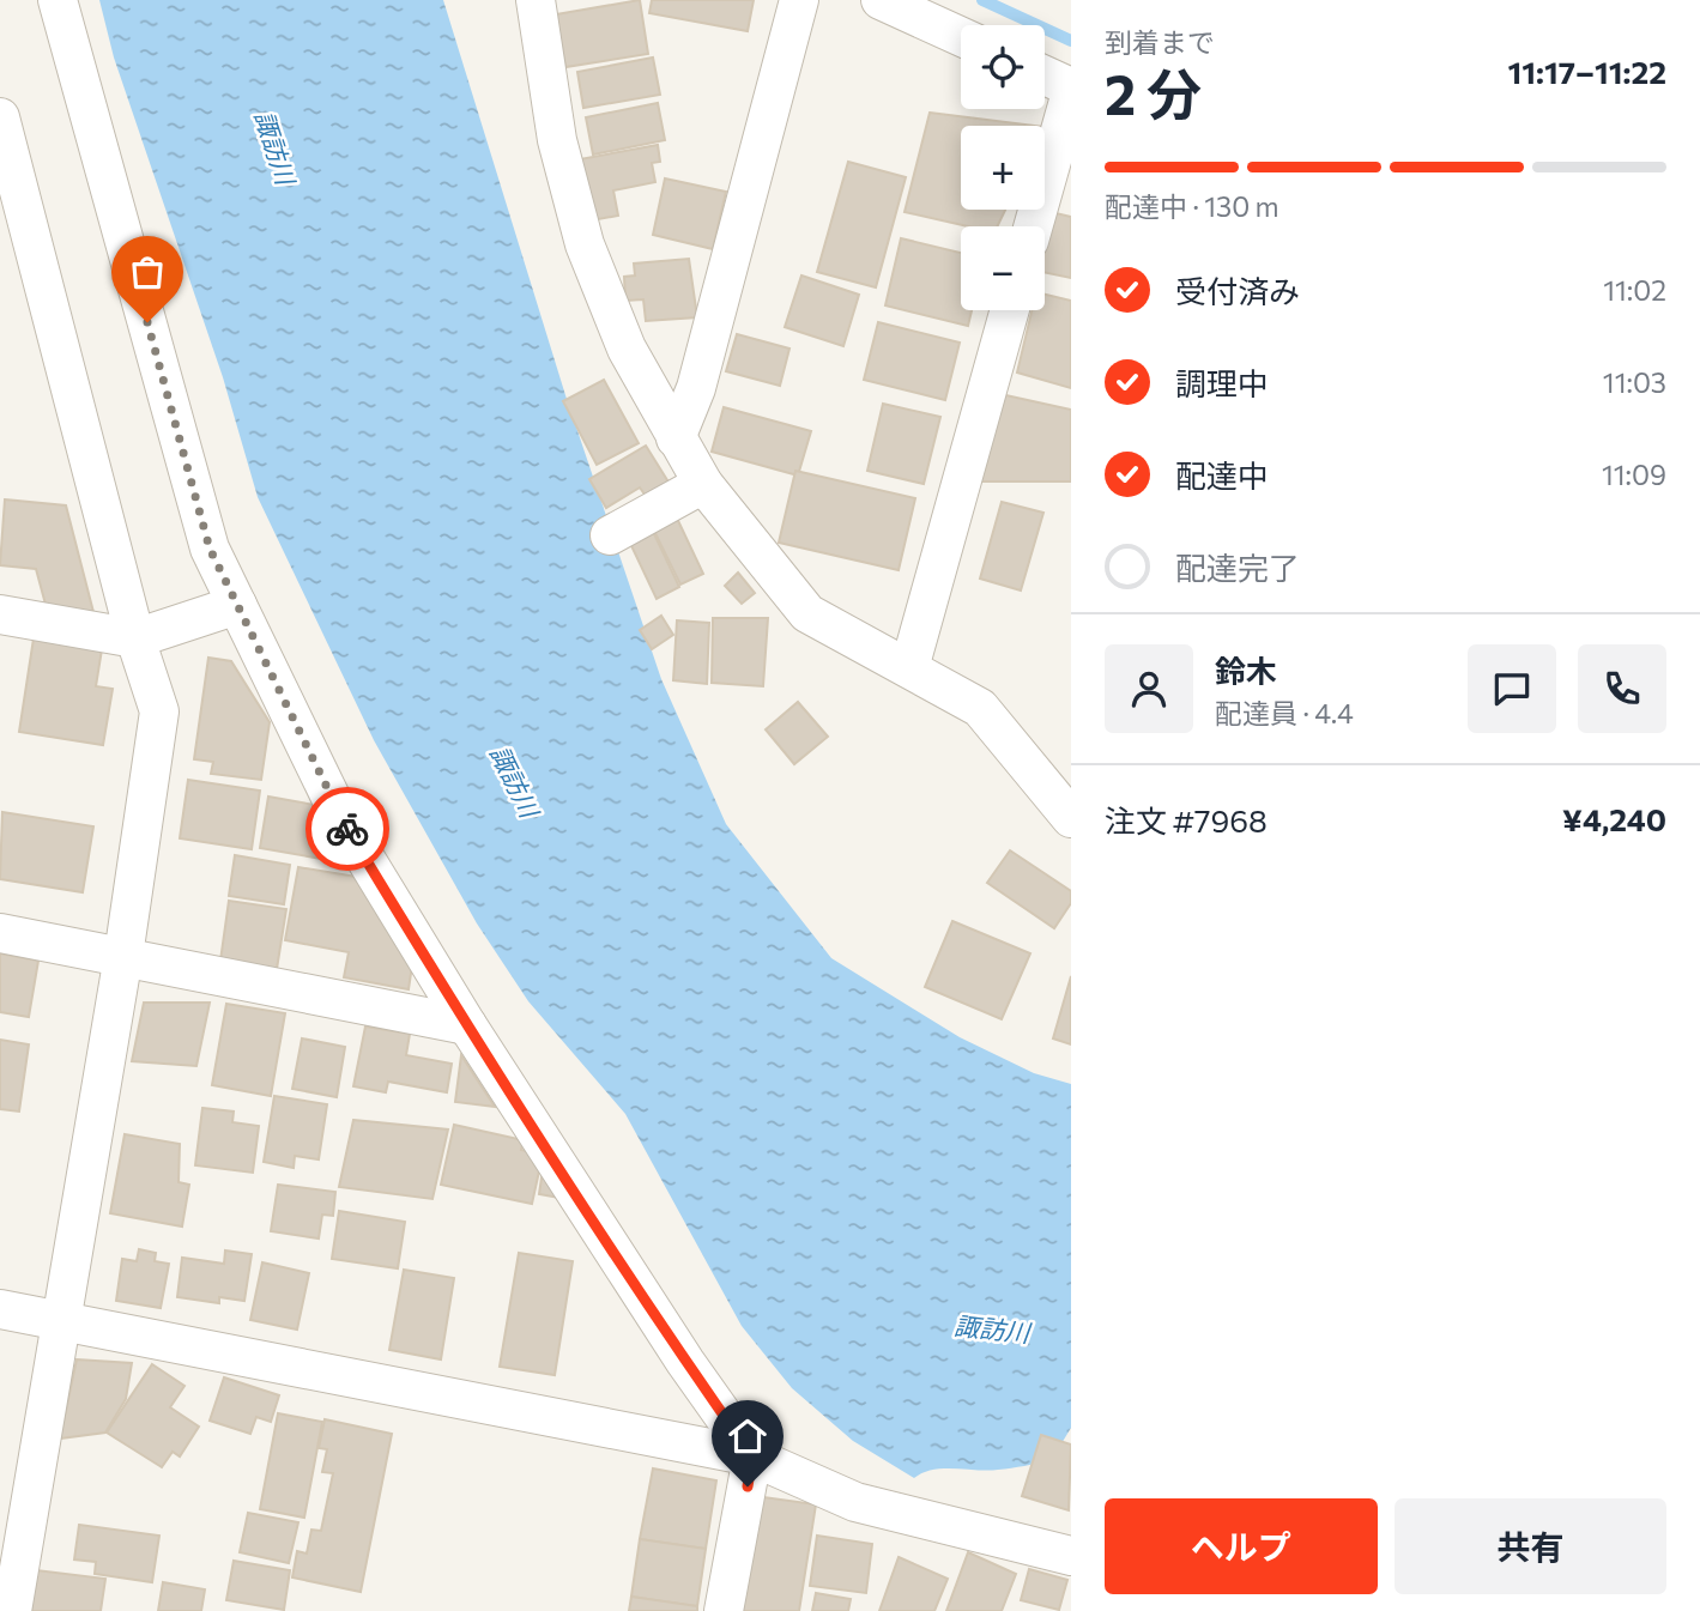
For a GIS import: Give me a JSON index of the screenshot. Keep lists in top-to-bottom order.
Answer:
{
  "water": ["諏訪川"],
  "page": {
    "heading": ["2 分", "到着まで", "11:17–11:22"],
    "panel": [
      "鈴木",
      "配達員 · 4.4",
      "注文 #7968",
      "¥4,240"
    ],
    "map_buttons": ["+", "−"],
    "bar": "配達中 · 130 m",
    "list": [
      ["受付済み", "11:02"],
      ["調理中", "11:03"],
      ["配達中", "11:09"],
      "配達完了"
    ],
    "buttons": ["ヘルプ", "共有"]
  }
}
